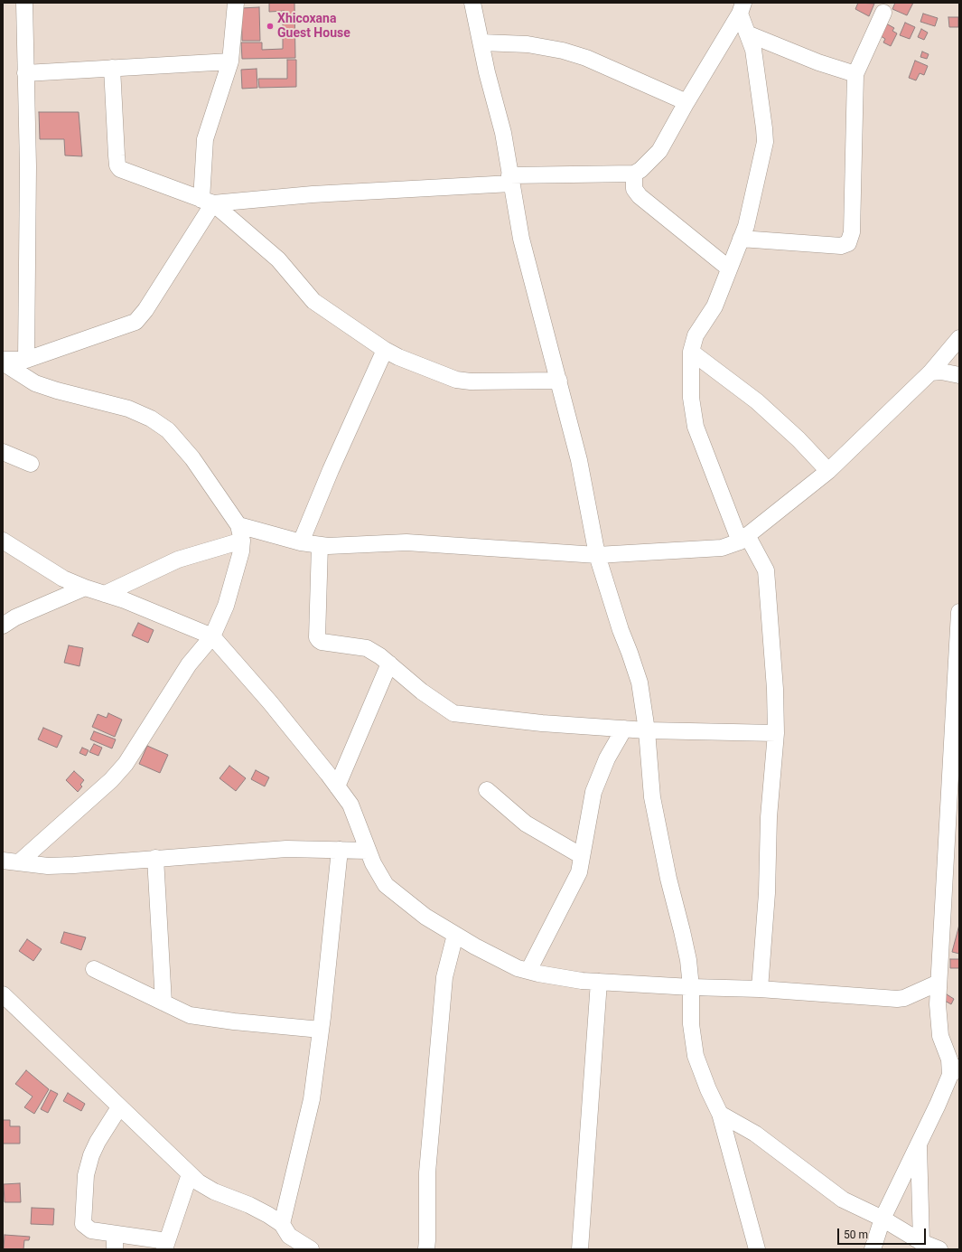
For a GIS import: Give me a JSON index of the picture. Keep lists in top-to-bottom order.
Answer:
{
  "places": ["Xhicoxana Guest House"],
  "scale_bar": "50 m"
}
